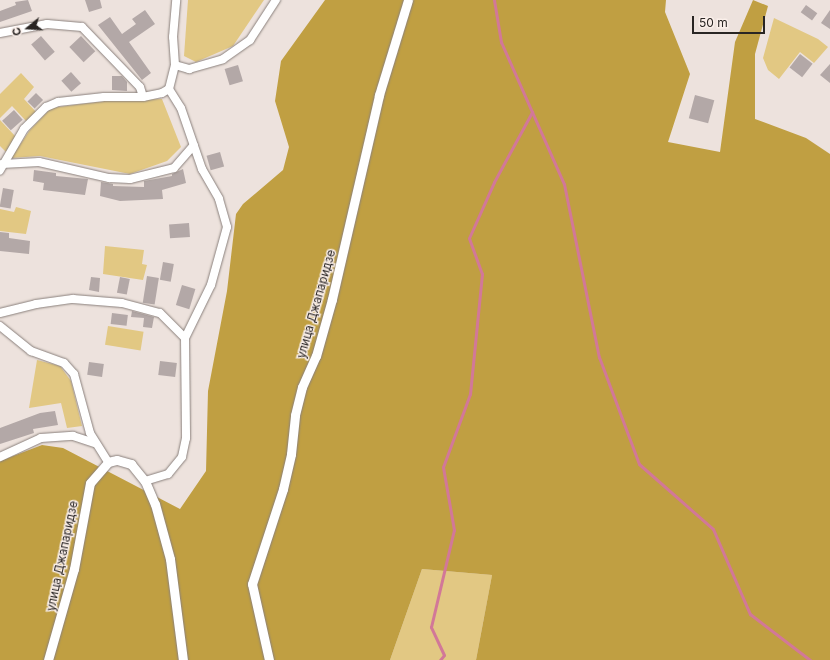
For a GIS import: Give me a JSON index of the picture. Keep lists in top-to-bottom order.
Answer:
{
  "streets": {
    "street": ["улица Джапаридзе"]
  },
  "scale_bar": "50 m",
  "north": "left"
}
